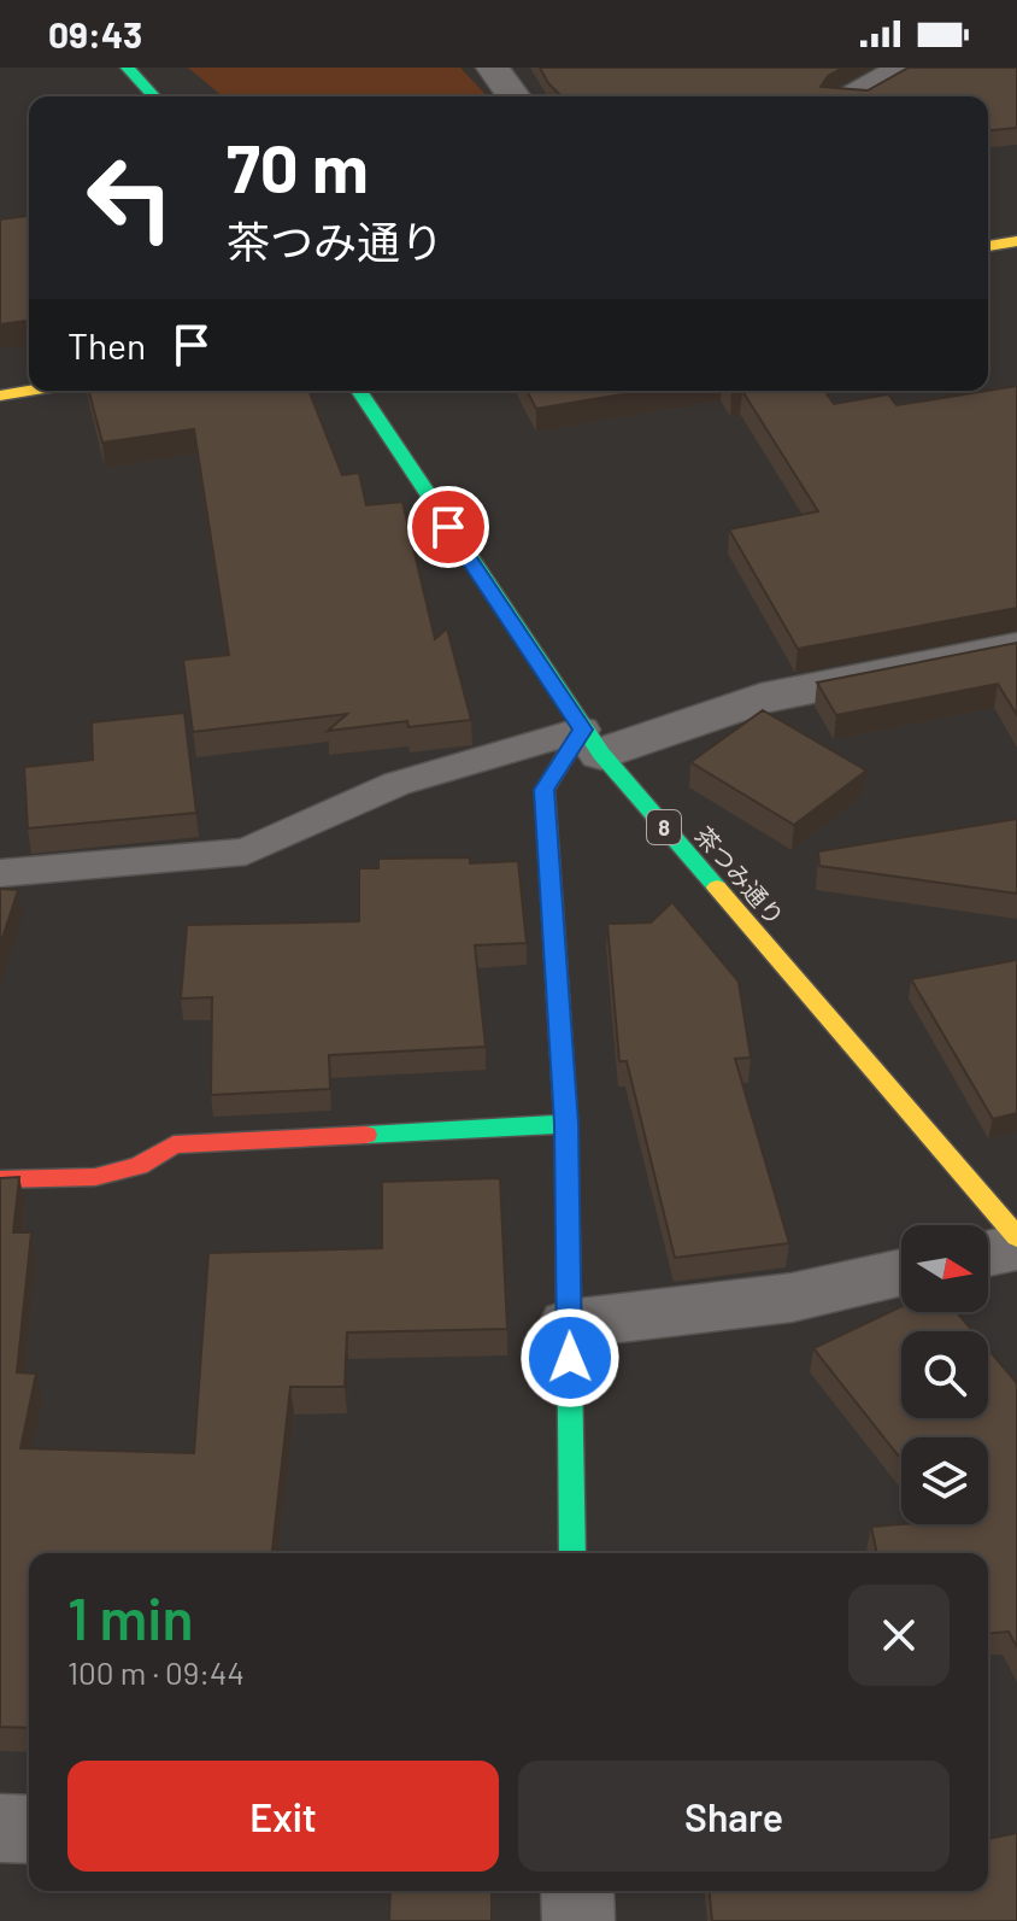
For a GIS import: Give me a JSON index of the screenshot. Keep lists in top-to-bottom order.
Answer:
{
  "streets": {
    "main road": ["8", "茶つみ通り"]
  },
  "north": "right",
  "page": {
    "status": "09:43",
    "turn": ["70 m", "茶つみ通り"],
    "then": "Then",
    "heading": ["1 min", "100 m · 09:44"],
    "buttons": ["Exit", "Share"]
  }
}
